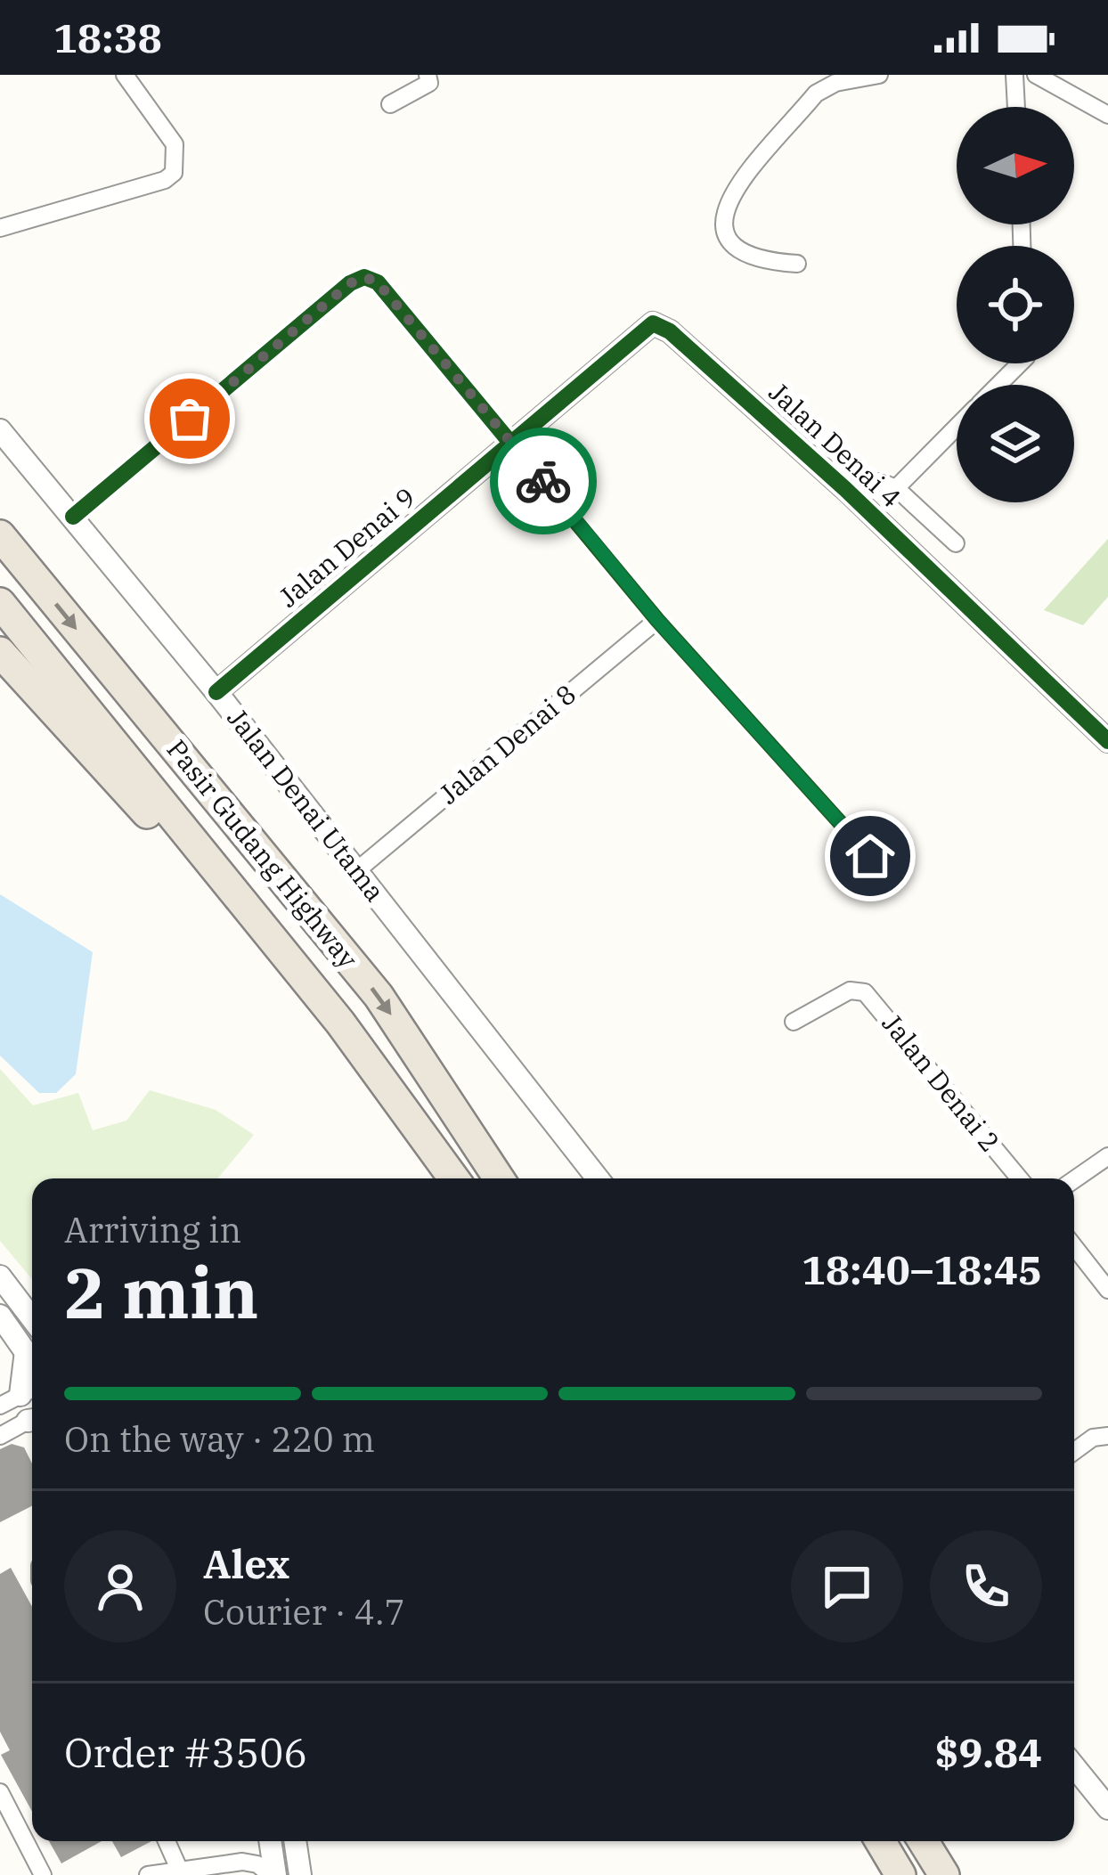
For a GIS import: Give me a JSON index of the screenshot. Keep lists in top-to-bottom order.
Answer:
{
  "streets": {
    "highway": ["Pasir Gudang Highway"],
    "street": [
      "Jalan Denai 4",
      "Jalan Denai 9",
      "Jalan Denai 8",
      "Jalan Denai Utama",
      "Jalan Denai 2"
    ]
  },
  "crossings": [
    ["Jalan Denai 4", "Jalan Denai 9"],
    ["Jalan Denai 9", "Jalan Denai Utama"],
    ["Jalan Denai 8", "Jalan Denai Utama"]
  ],
  "north": "right",
  "page": {
    "status": "18:38",
    "heading": ["2 min", "Arriving in", "18:40–18:45"],
    "panel": [
      "Alex",
      "Courier · 4.7",
      "Order #3506",
      "$9.84"
    ],
    "bar": "On the way · 220 m"
  }
}
